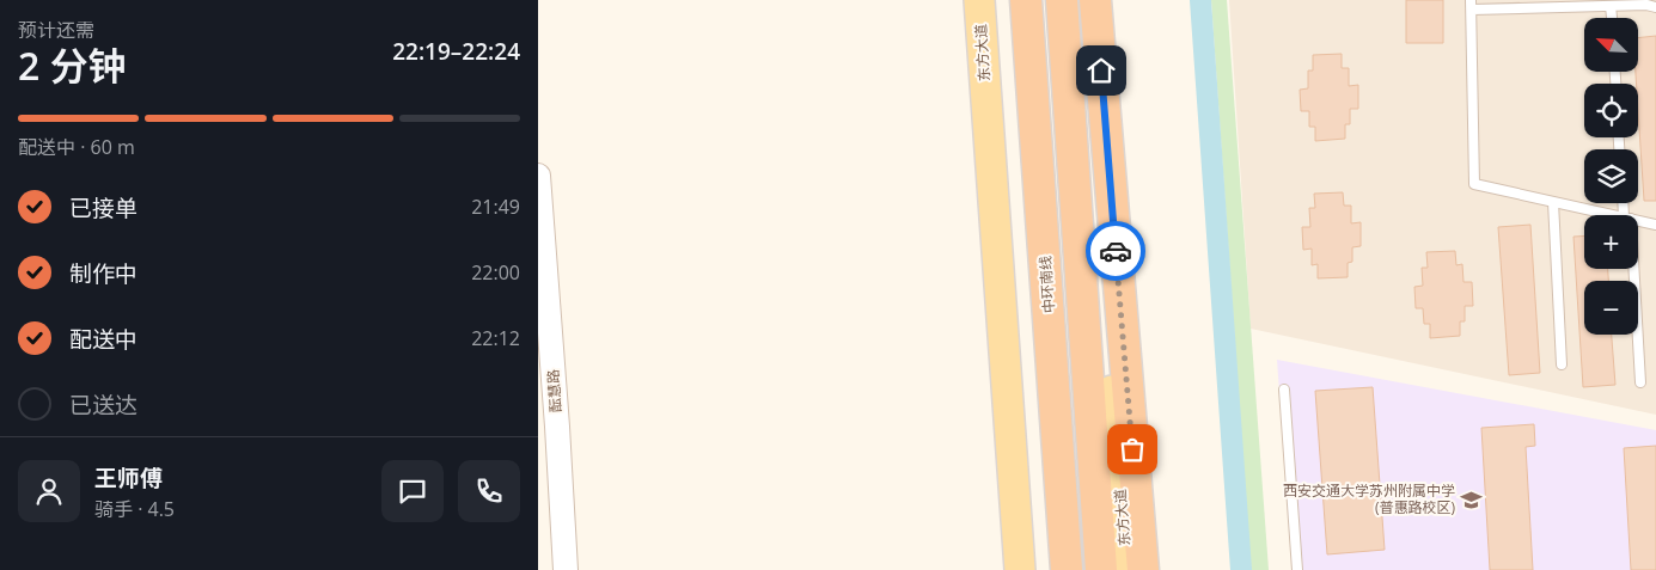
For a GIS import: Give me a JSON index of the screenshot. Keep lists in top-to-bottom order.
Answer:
{
  "streets": {
    "highway": ["中环南线"],
    "main road": ["东方大道"],
    "street": ["酝慧路"]
  },
  "places": {
    "school or university": ["西安交通大学苏州附属中学 (普惠路校区)"]
  },
  "north": "top left",
  "page": {
    "heading": ["2 分钟", "预计还需", "22:19–22:24"],
    "panel": ["王师傅", "骑手 · 4.5"],
    "map_buttons": ["+", "−"],
    "bar": "配送中 · 60 m",
    "list": [
      ["已接单", "21:49"],
      ["制作中", "22:00"],
      ["配送中", "22:12"],
      "已送达"
    ]
  }
}
